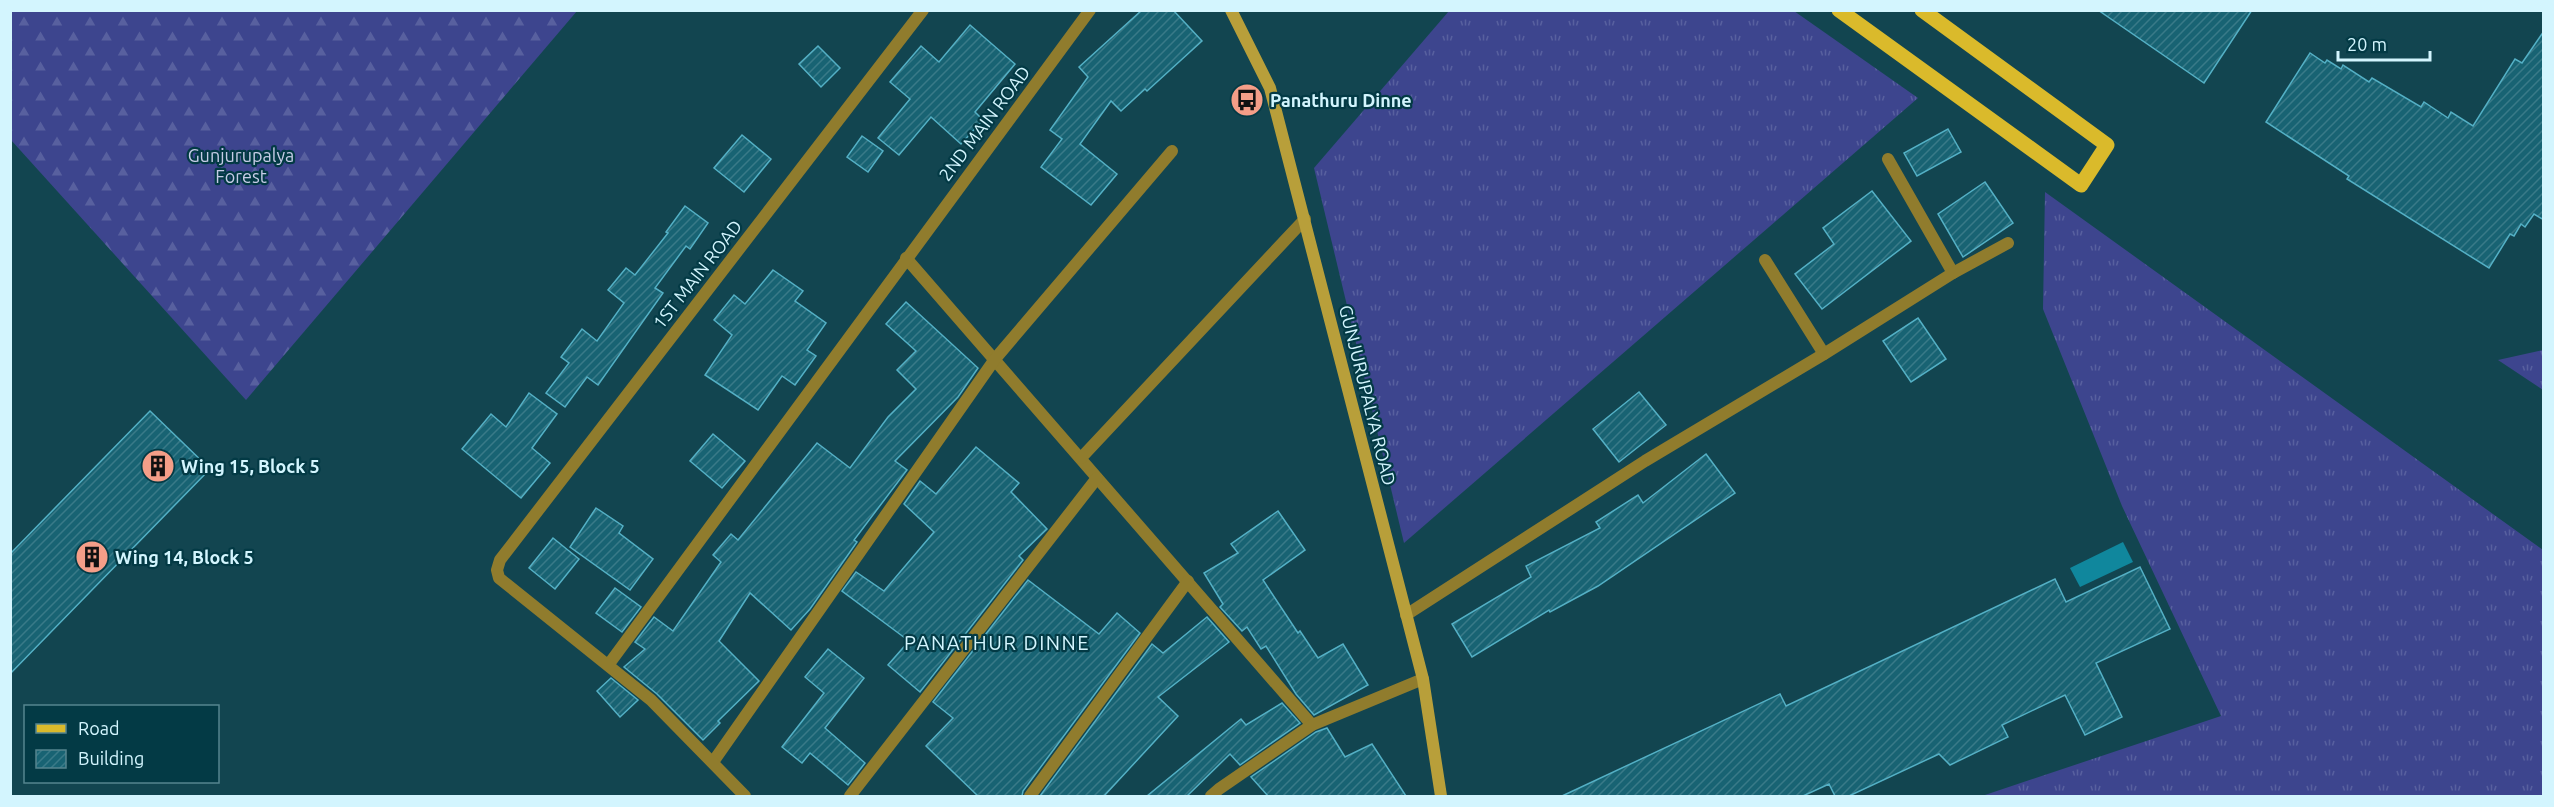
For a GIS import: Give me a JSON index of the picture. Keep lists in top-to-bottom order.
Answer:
{
  "streets": {
    "street": ["2ND MAIN ROAD", "1ST MAIN ROAD", "GUNJURUPALYA ROAD"]
  },
  "crossings": [
    ["2ND MAIN ROAD", "1ST MAIN ROAD"]
  ],
  "districts": ["PANATHUR DINNE"],
  "parks": ["Gunjurupalya Forest"],
  "places": {
    "bus stop": ["Panathuru Dinne"],
    "building": ["Wing 15, Block 5", "Wing 14, Block 5"]
  },
  "legend": ["Road", "Building"],
  "scale_bar": "20 m"
}
